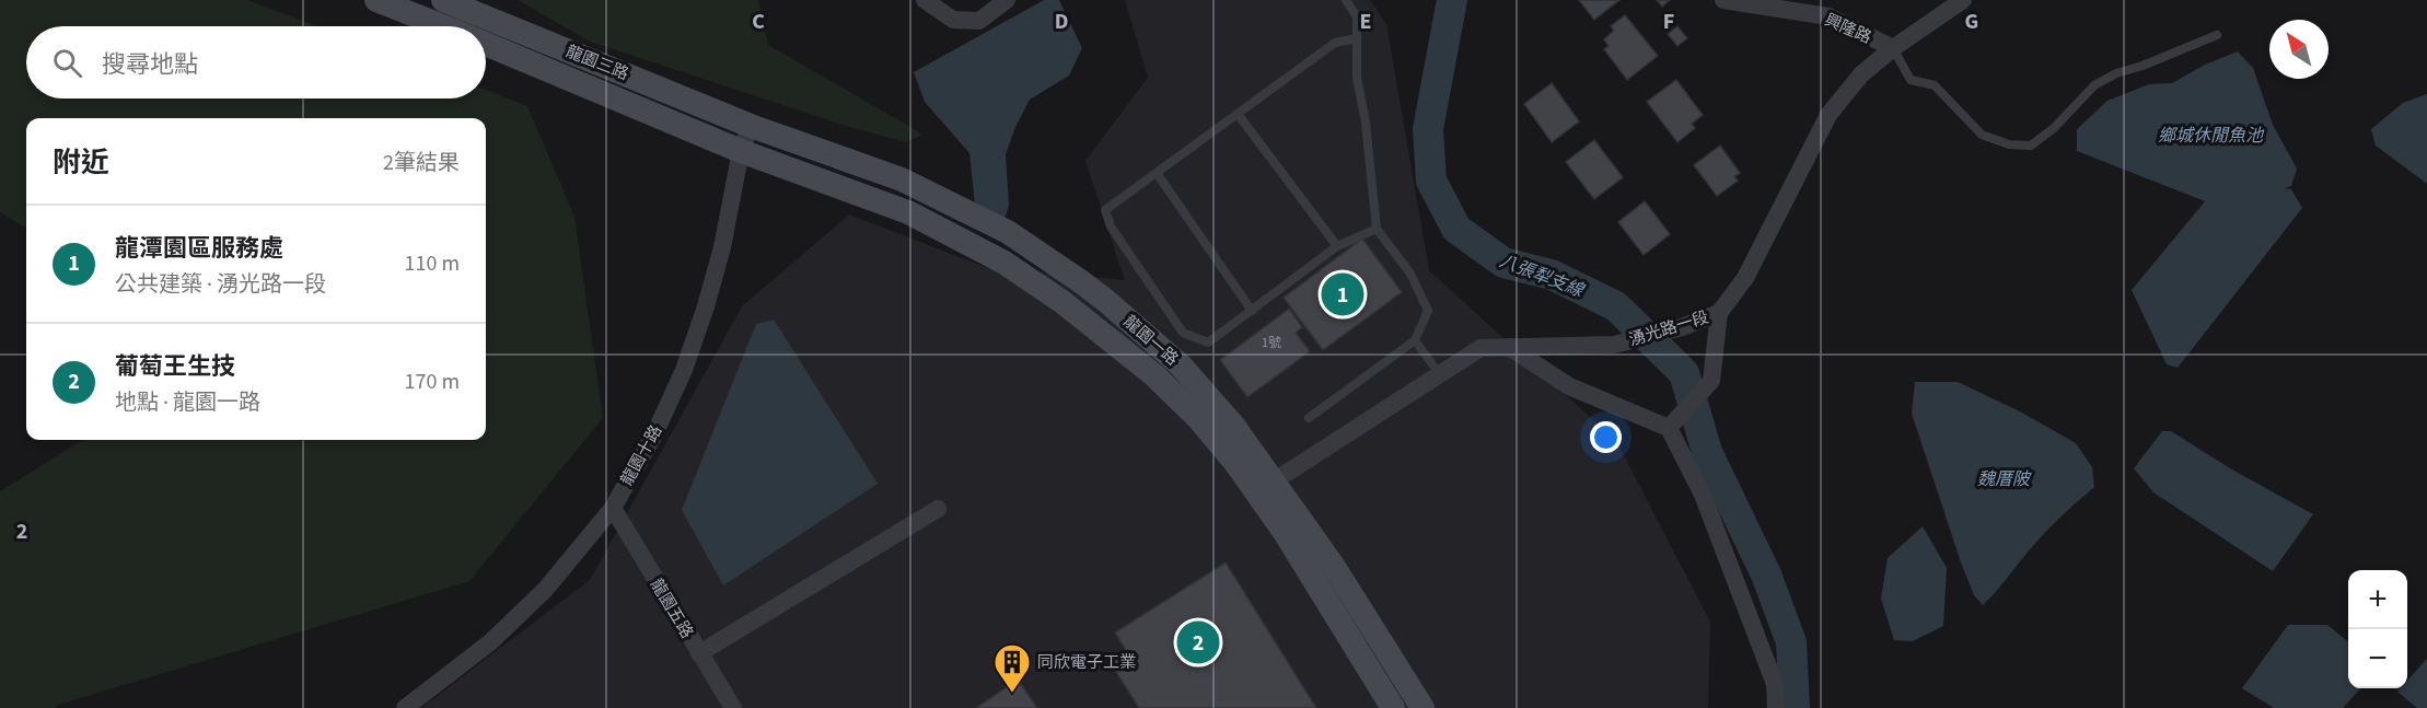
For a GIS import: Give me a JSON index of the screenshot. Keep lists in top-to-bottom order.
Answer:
{
  "streets": {
    "street": [
      "興隆路",
      "龍園三路",
      "湧光路一段",
      "龍園一路",
      "龍園十路",
      "龍園五路"
    ]
  },
  "crossings": [
    ["興隆路", "湧光路一段"],
    ["龍園三路", "龍園一路"],
    ["龍園三路", "龍園十路"],
    ["湧光路一段", "龍園一路"],
    ["龍園一路", "龍園十路"],
    ["龍園十路", "龍園五路"]
  ],
  "water": ["鄉城休閒魚池", "八張犁支線", "魏厝陂"],
  "places": {
    "building": ["同欣電子工業"]
  },
  "house_numbers": ["1號"],
  "north": "top left",
  "page": {
    "search": "搜尋地點",
    "heading": ["附近", "2筆結果"],
    "list": [
      {
        "mark": "1",
        "name": "龍潭園區服務處",
        "note": "公共建築 · 湧光路一段",
        "value": "110 m"
      },
      {
        "mark": "2",
        "name": "葡萄王生技",
        "note": "地點 · 龍園一路",
        "value": "170 m"
      }
    ],
    "pins": ["1", "2"],
    "map_buttons": ["+", "−"]
  },
  "grid": {
    "columns": [
      "C",
      "D",
      "E",
      "F",
      "G"
    ],
    "rows": ["2"]
  }
}
